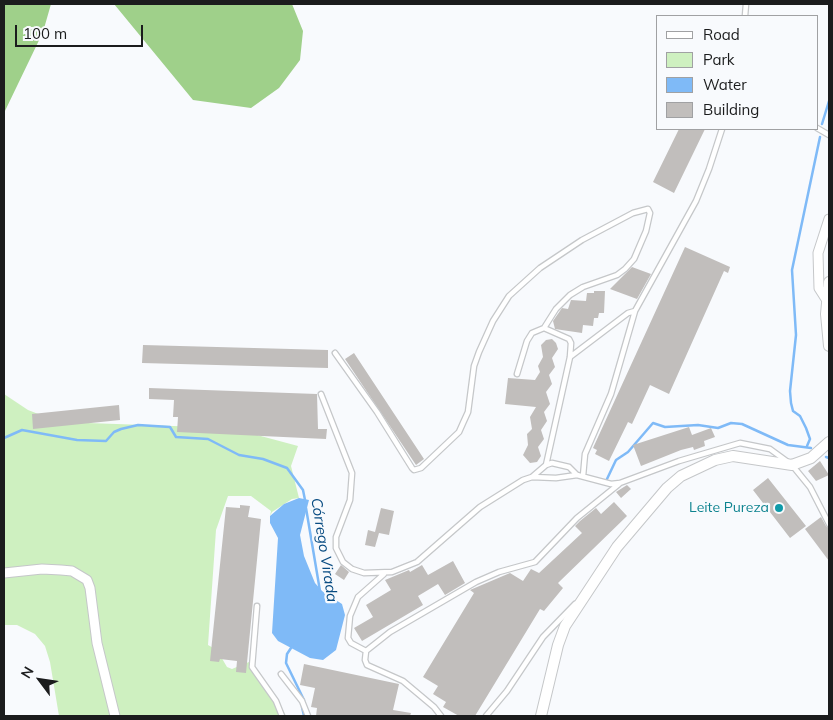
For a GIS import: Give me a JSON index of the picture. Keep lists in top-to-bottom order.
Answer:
{
  "water": ["Córrego Virada"],
  "places": ["Leite Pureza"],
  "legend": [
    "Road",
    "Park",
    "Water",
    "Building"
  ],
  "scale_bar": "100 m",
  "north": "top left"
}
